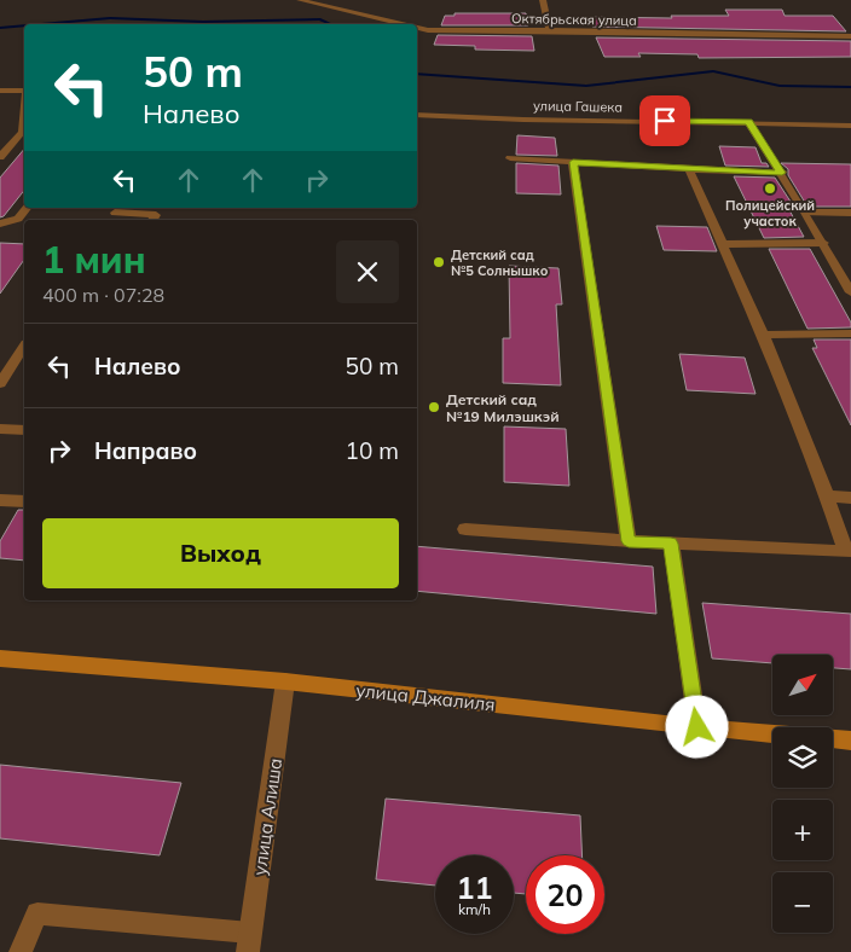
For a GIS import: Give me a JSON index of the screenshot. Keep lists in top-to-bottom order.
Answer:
{
  "streets": {
    "main road": ["улица Джалиля"],
    "street": ["Октябрьская улица", "улица Гашека", "улица Алиша"]
  },
  "crossings": [
    ["улица Джалиля", "улица Алиша"]
  ],
  "places": ["Полицейский участок", "Детский сад №5 Солнышко", "Детский сад №19 Милэшкэй"],
  "north": "top right",
  "page": {
    "turn": ["50 m", "Налево"],
    "heading": ["1 мин", "400 m · 07:28"],
    "list": [
      {
        "name": "Налево",
        "value": "50 m"
      },
      {
        "name": "Направо",
        "value": "10 m"
      }
    ],
    "buttons": "Выход",
    "map_buttons": ["+", "−"],
    "speed": "11 km/h",
    "limit": "20"
  }
}
